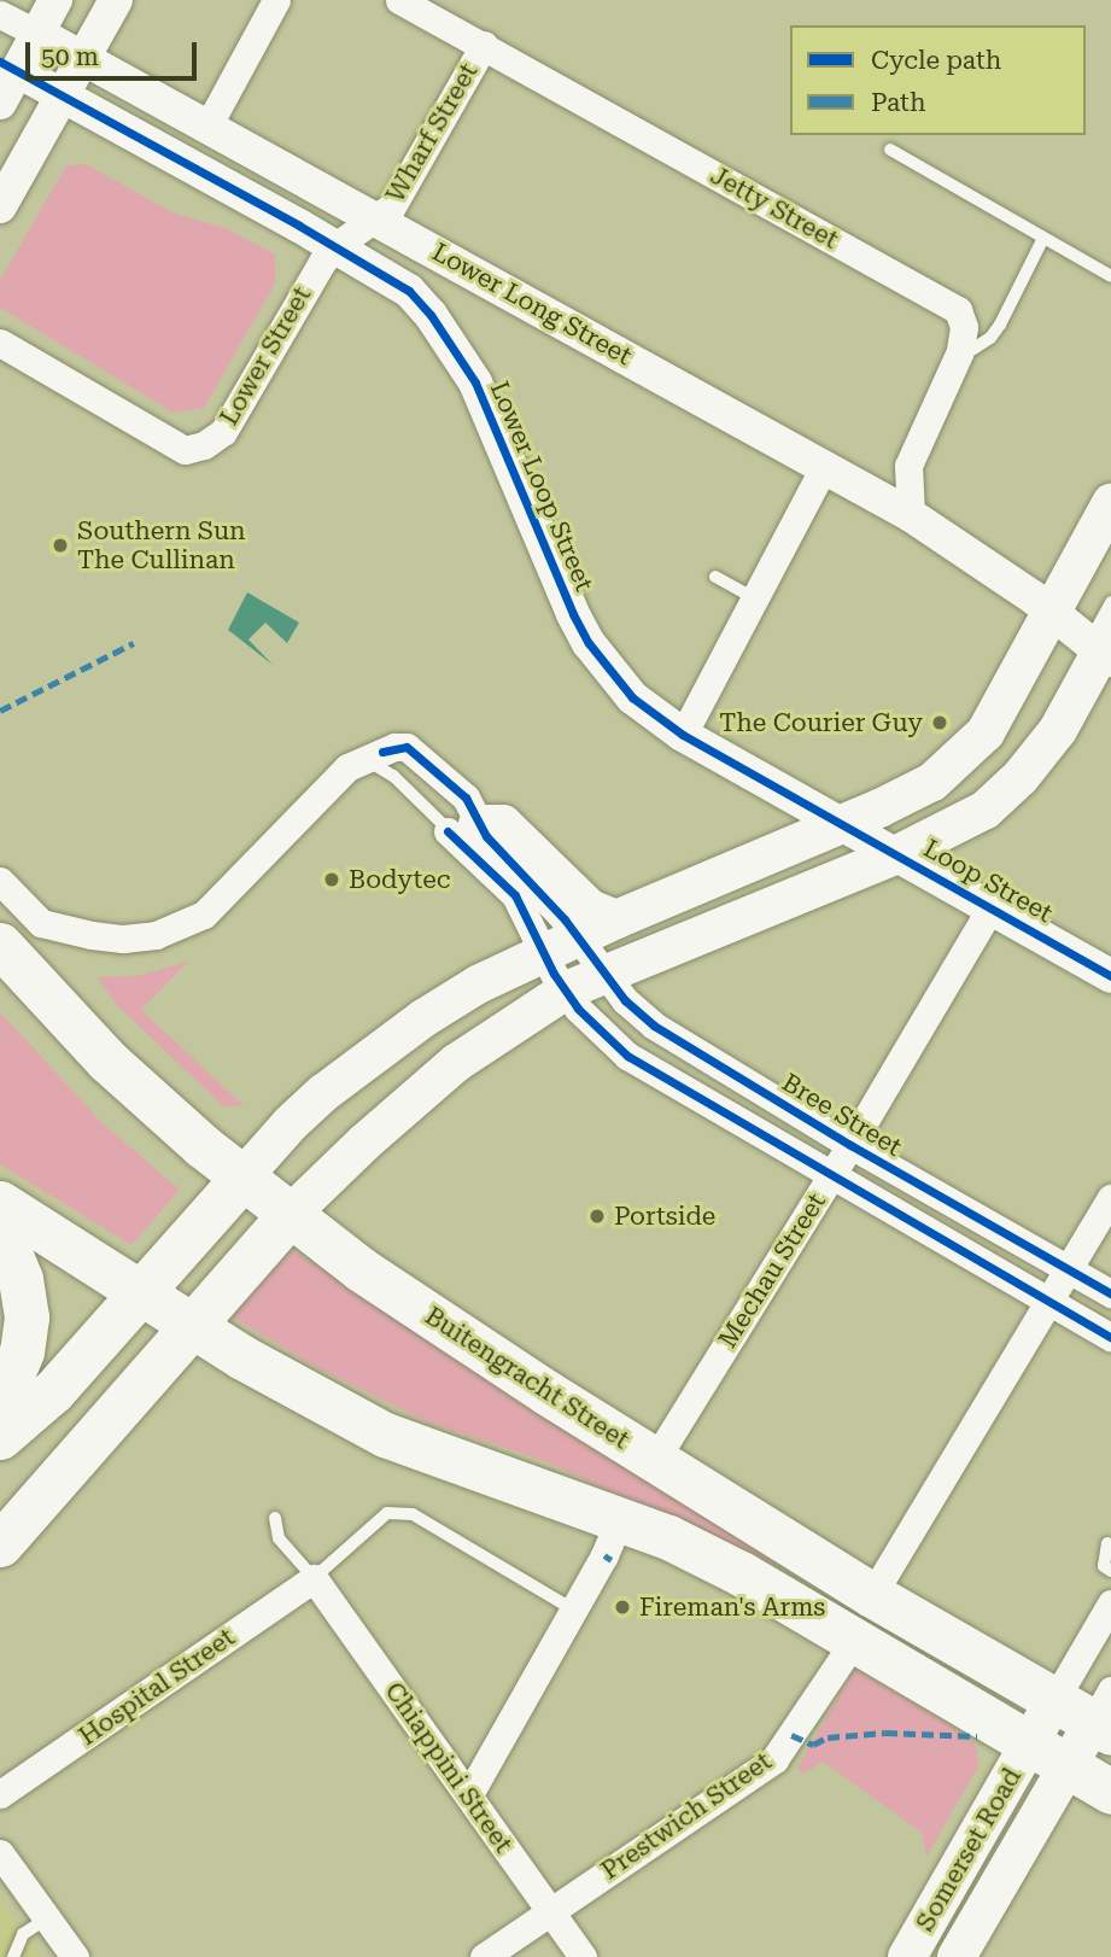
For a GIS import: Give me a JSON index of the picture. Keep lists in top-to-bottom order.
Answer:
{
  "streets": {
    "main road": ["Buitengracht Street", "Somerset Road"],
    "street": [
      "Wharf Street",
      "Jetty Street",
      "Lower Long Street",
      "Lower Street",
      "Lower Loop Street",
      "Loop Street",
      "Bree Street",
      "Mechau Street",
      "Hospital Street",
      "Chiappini Street",
      "Prestwich Street"
    ]
  },
  "crossings": [
    ["Wharf Street", "Jetty Street"],
    ["Wharf Street", "Lower Long Street"],
    ["Wharf Street", "Lower Street"],
    ["Wharf Street", "Lower Loop Street"],
    ["Jetty Street", "Lower Long Street"],
    ["Lower Street", "Lower Loop Street"],
    ["Lower Loop Street", "Loop Street"],
    ["Loop Street", "Mechau Street"],
    ["Bree Street", "Mechau Street"],
    ["Mechau Street", "Buitengracht Street"],
    ["Buitengracht Street", "Somerset Road"],
    ["Hospital Street", "Chiappini Street"],
    ["Chiappini Street", "Prestwich Street"]
  ],
  "places": [
    "Southern Sun The Cullinan",
    "The Courier Guy",
    "Bodytec",
    "Portside",
    "Fireman's Arms"
  ],
  "legend": ["Cycle path", "Path"],
  "scale_bar": "50 m"
}
